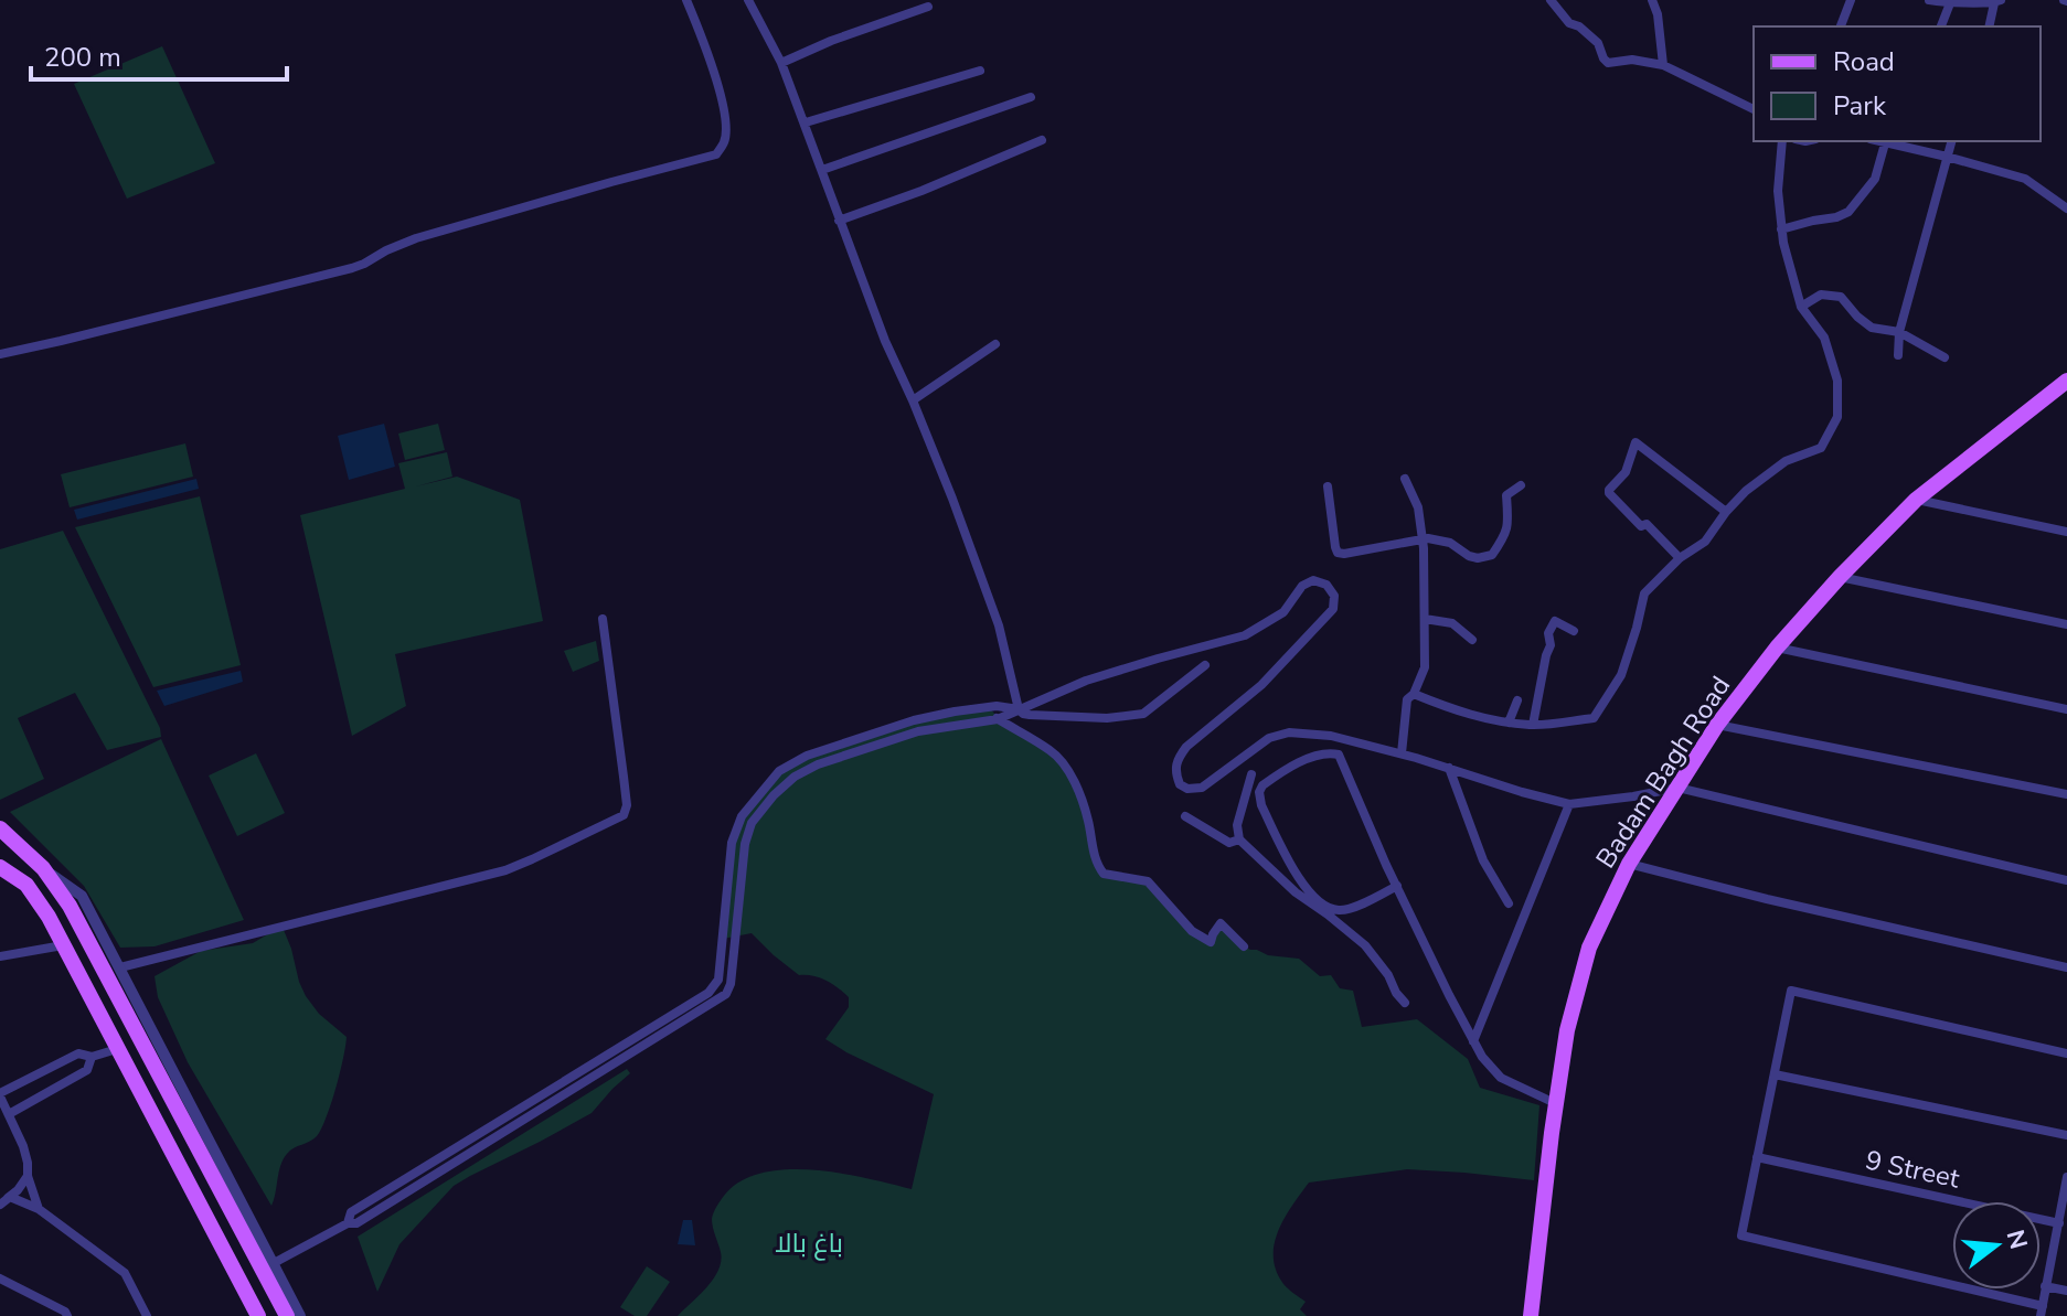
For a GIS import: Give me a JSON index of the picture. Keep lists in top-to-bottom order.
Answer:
{
  "streets": {
    "main road": ["Badam Bagh Road"],
    "street": ["9 Street"]
  },
  "parks": ["باغ بالا"],
  "legend": ["Road", "Park"],
  "scale_bar": "200 m",
  "north": "right"
}
